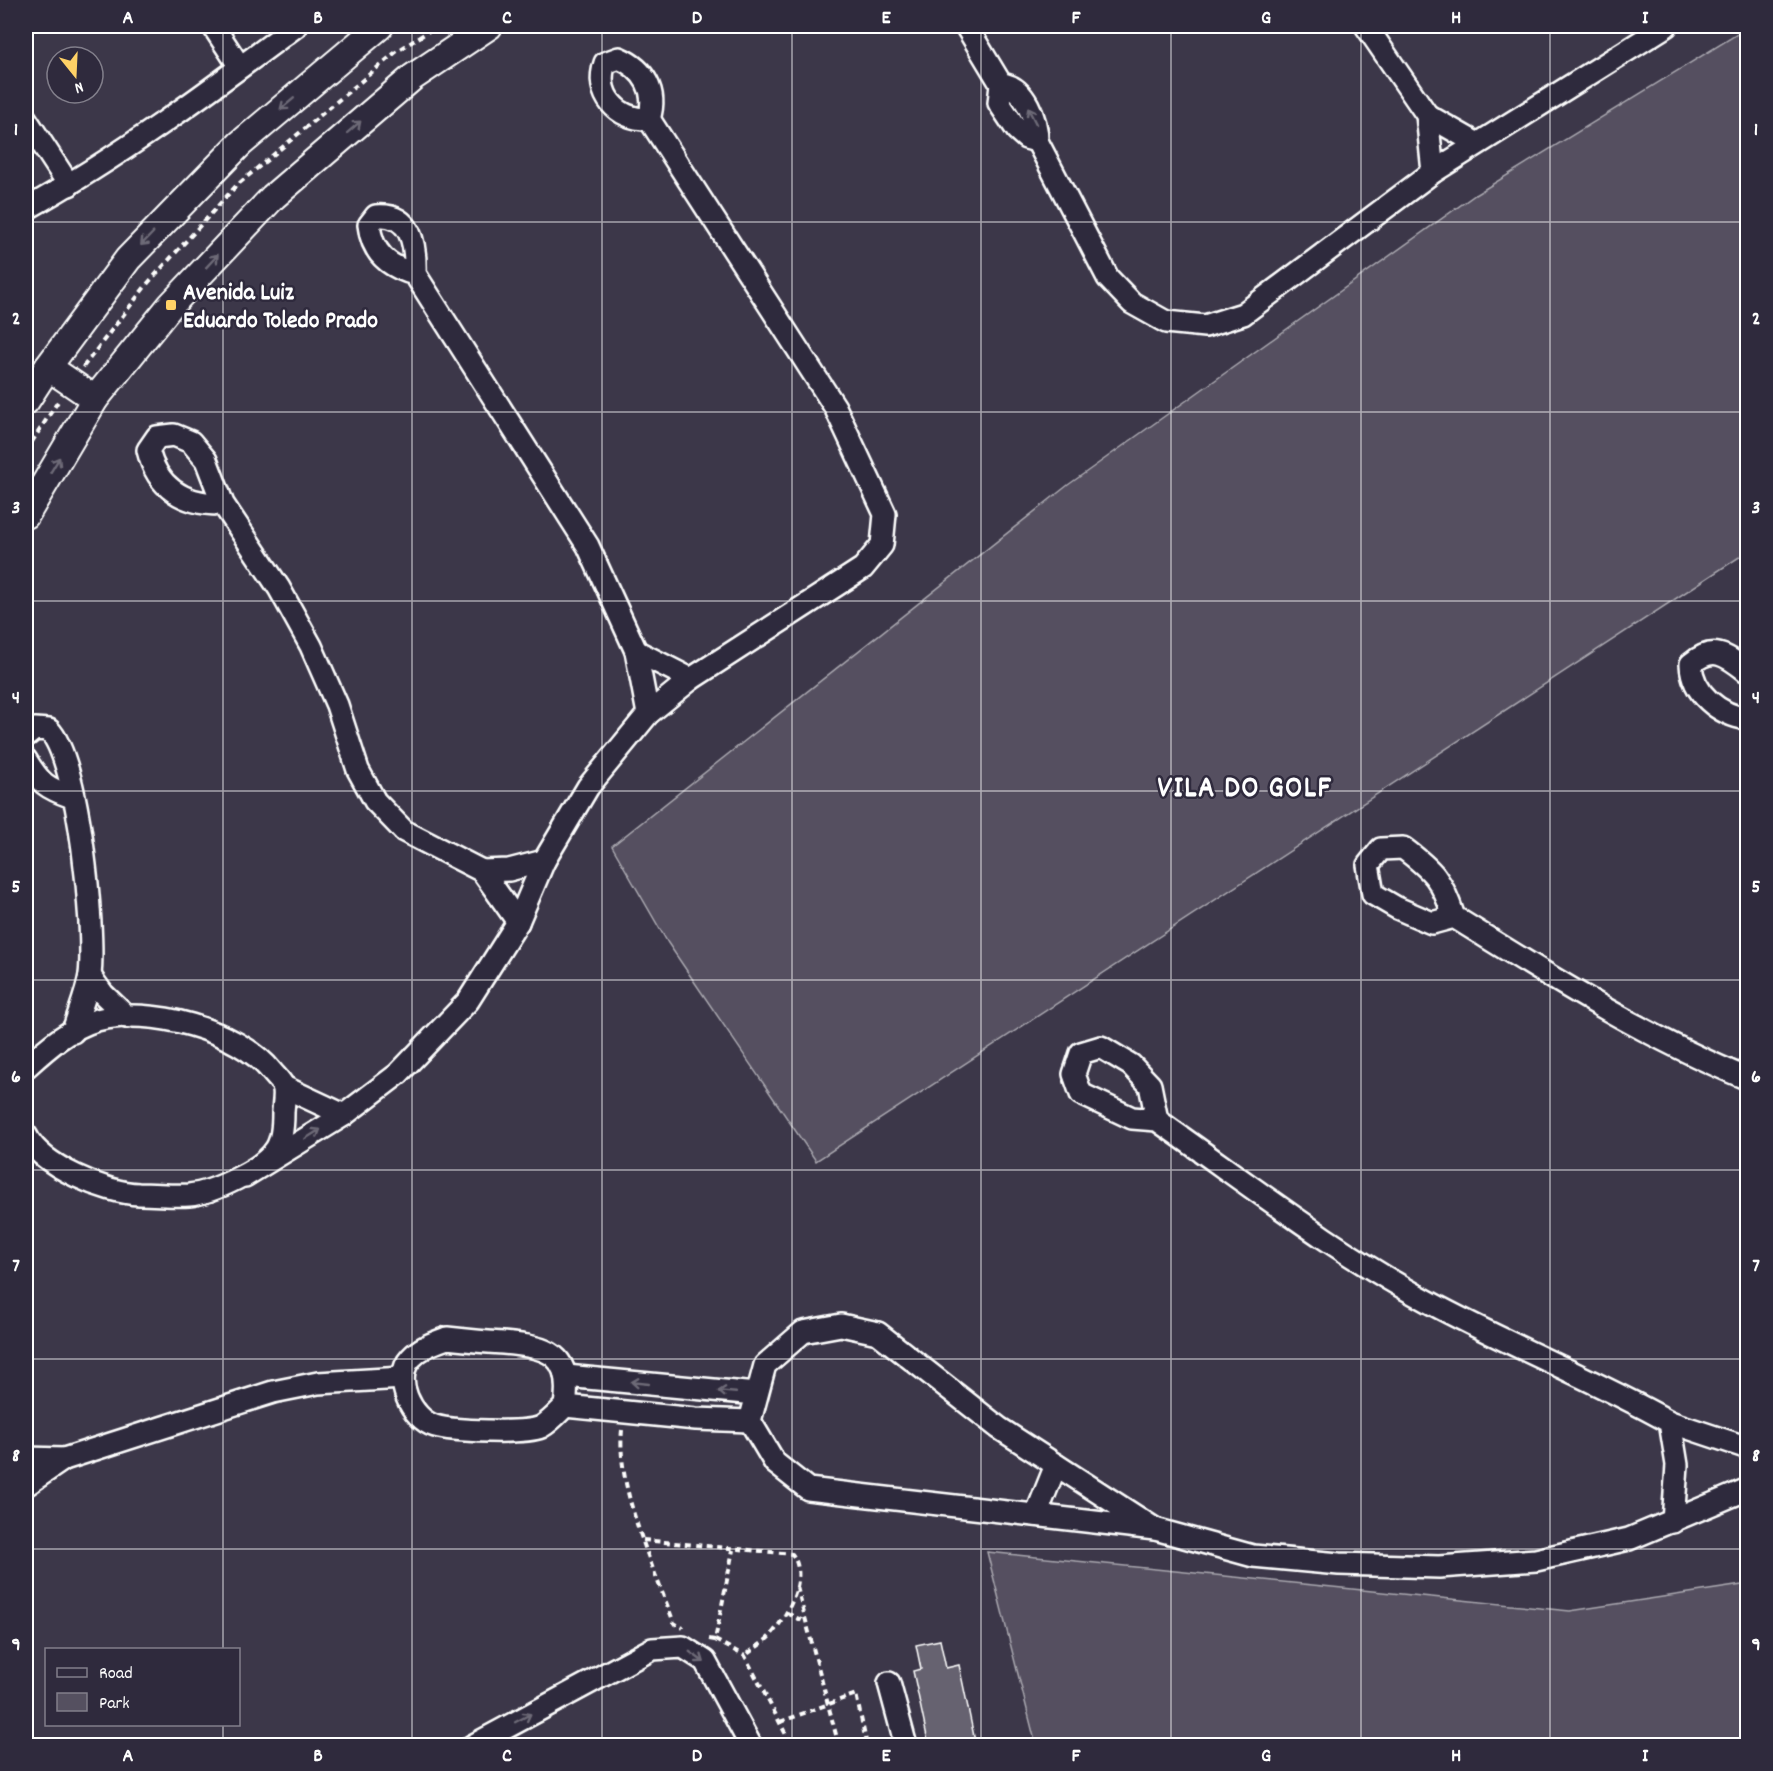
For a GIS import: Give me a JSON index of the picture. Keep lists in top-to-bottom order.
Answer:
{
  "districts": ["VILA DO GOLF"],
  "places": {
    "transit": ["Avenida Luiz Eduardo Toledo Prado"]
  },
  "legend": ["Road", "Park"],
  "north": "bottom",
  "grid": {
    "columns": [
      "A",
      "B",
      "C",
      "D",
      "E",
      "F",
      "G",
      "H",
      "I"
    ],
    "rows": [
      "1",
      "2",
      "3",
      "4",
      "5",
      "6",
      "7",
      "8",
      "9"
    ]
  }
}
